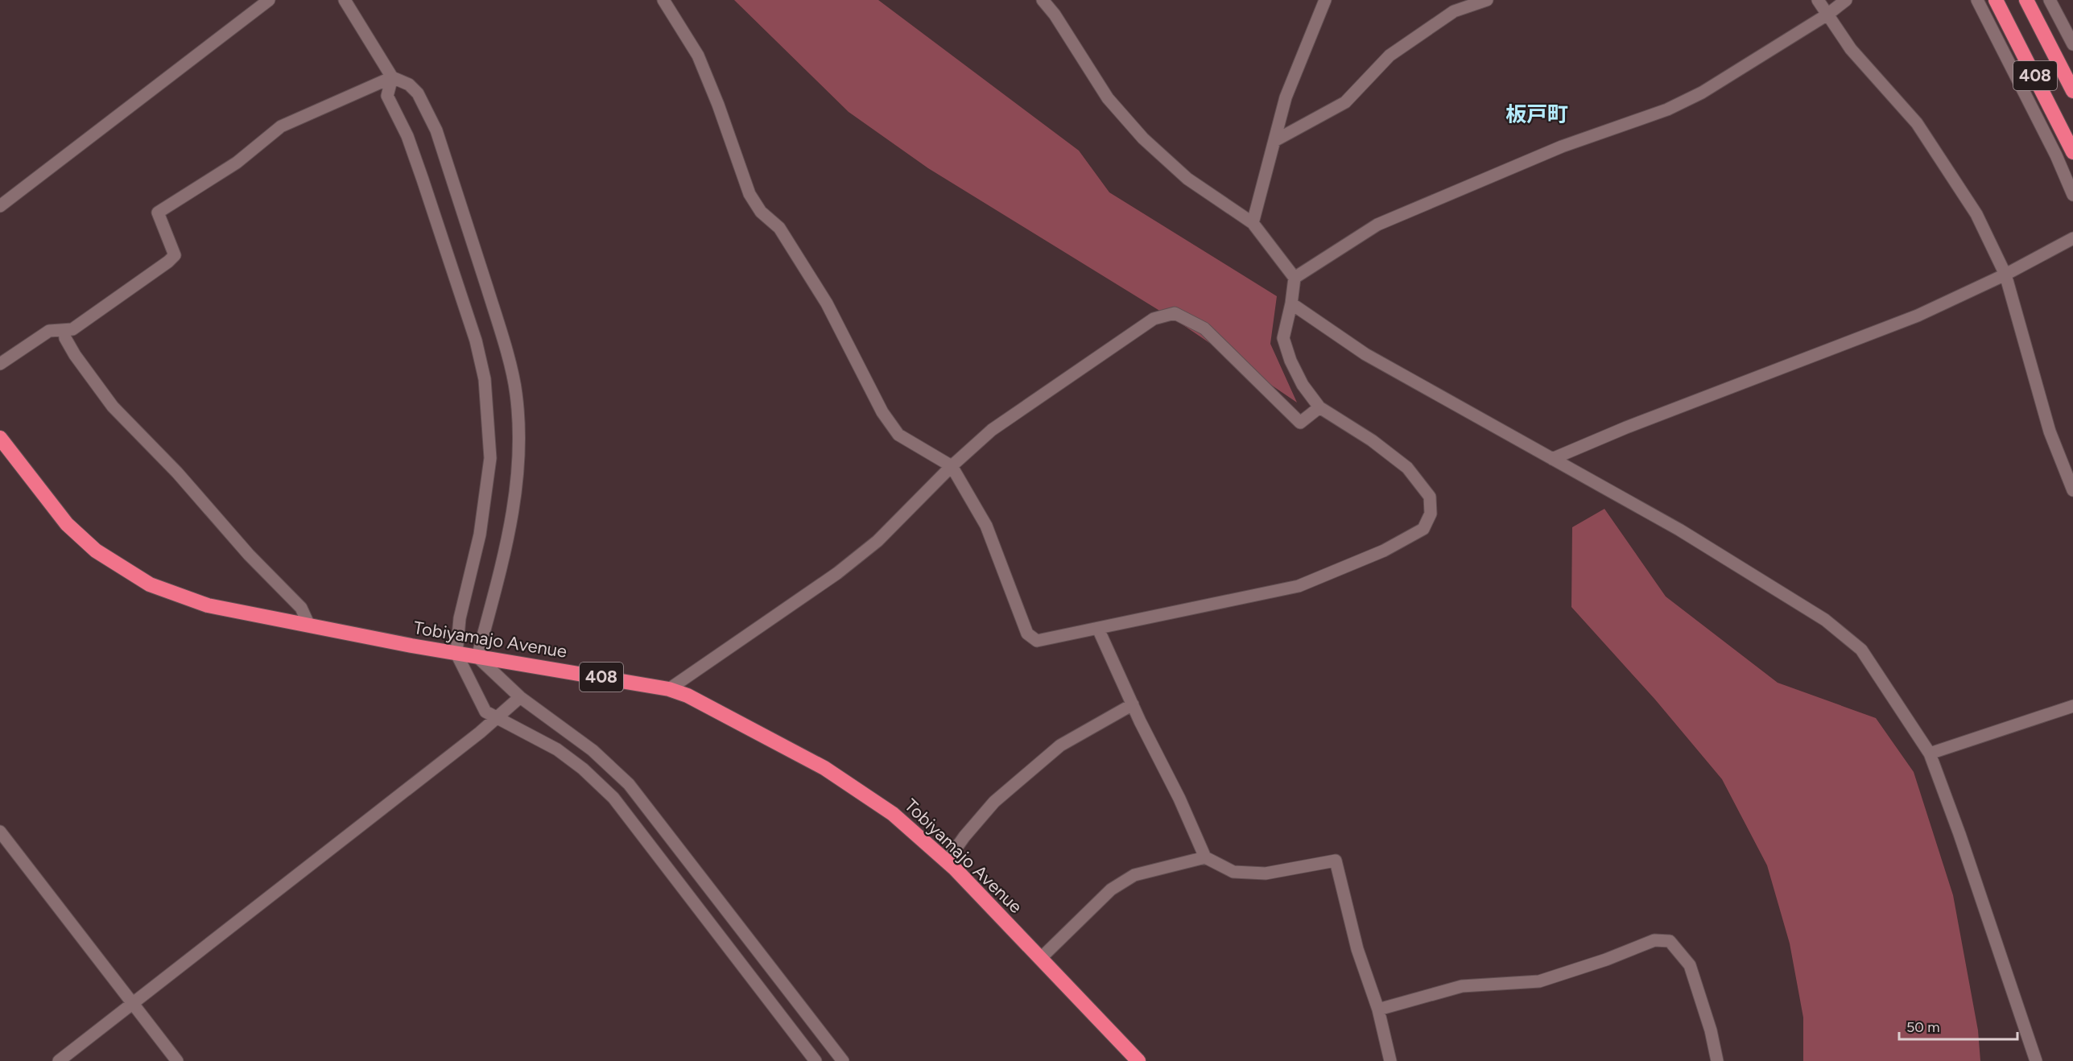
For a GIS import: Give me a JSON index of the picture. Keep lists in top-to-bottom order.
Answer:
{
  "streets": {
    "highway": ["408", "Tobiyamajo Avenue"]
  },
  "districts": ["板戸町"],
  "scale_bar": "50 m"
}
